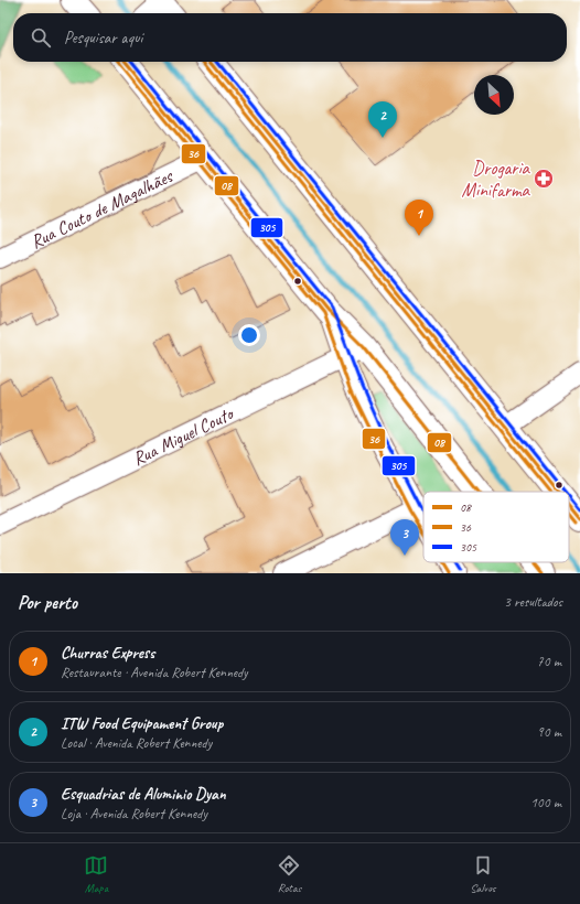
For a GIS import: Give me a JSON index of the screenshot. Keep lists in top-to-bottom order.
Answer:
{
  "streets": {
    "street": ["Rua Couto de Magalhães", "Rua Miguel Couto"]
  },
  "places": {
    "pharmacy": ["Drogaria Minifarma"]
  },
  "lines": ["transit line 08", "transit line 36", "transit line 305"],
  "legend": ["08", "36", "305"],
  "north": "bottom right",
  "page": {
    "search": "Pesquisar aqui",
    "pins": ["2", "1", "3"],
    "heading": ["Por perto", "3 resultados"],
    "list": [
      {
        "mark": "1",
        "name": "Churras Express",
        "note": "Restaurante · Avenida Robert Kennedy",
        "value": "70 m"
      },
      {
        "mark": "2",
        "name": "ITW Food Equipament Group",
        "note": "Local · Avenida Robert Kennedy",
        "value": "90 m"
      },
      {
        "mark": "3",
        "name": "Esquadrias de Aluminio Dyan",
        "note": "Loja · Avenida Robert Kennedy",
        "value": "100 m"
      }
    ],
    "nav": ["Mapa", "Rotas", "Salvos"]
  }
}
